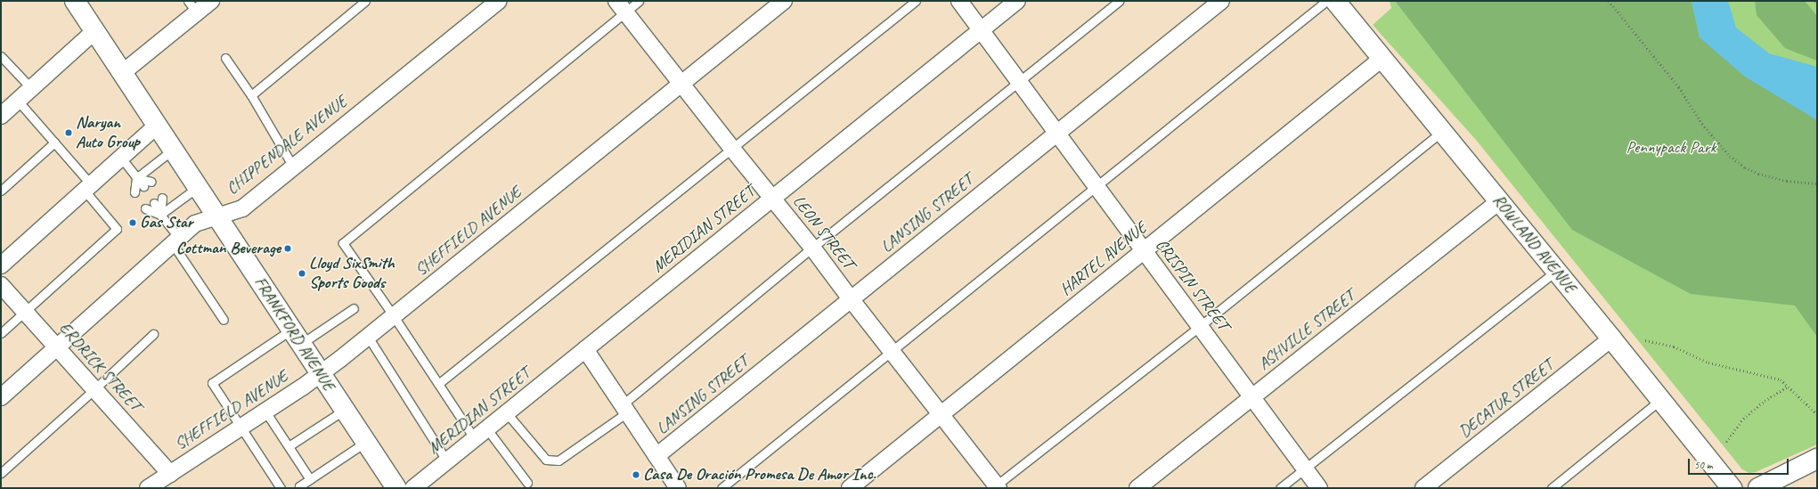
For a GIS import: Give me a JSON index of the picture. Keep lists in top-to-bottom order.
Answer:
{
  "streets": {
    "main road": ["ROWLAND AVENUE", "FRANKFORD AVENUE"],
    "street": [
      "CHIPPENDALE AVENUE",
      "LANSING STREET",
      "MERIDIAN STREET",
      "SHEFFIELD AVENUE",
      "LEON STREET",
      "HARTEL AVENUE",
      "CRISPIN STREET",
      "ASHVILLE STREET",
      "ERDRICK STREET",
      "DECATUR STREET"
    ]
  },
  "crossings": [
    ["CHIPPENDALE AVENUE", "FRANKFORD AVENUE"],
    ["CHIPPENDALE AVENUE", "ERDRICK STREET"],
    ["LANSING STREET", "LEON STREET"],
    ["LANSING STREET", "CRISPIN STREET"],
    ["MERIDIAN STREET", "LEON STREET"],
    ["MERIDIAN STREET", "CRISPIN STREET"],
    ["SHEFFIELD AVENUE", "LEON STREET"],
    ["SHEFFIELD AVENUE", "FRANKFORD AVENUE"],
    ["SHEFFIELD AVENUE", "ERDRICK STREET"],
    ["LEON STREET", "HARTEL AVENUE"],
    ["ROWLAND AVENUE", "HARTEL AVENUE"],
    ["ROWLAND AVENUE", "ASHVILLE STREET"],
    ["ROWLAND AVENUE", "DECATUR STREET"],
    ["HARTEL AVENUE", "CRISPIN STREET"],
    ["CRISPIN STREET", "ASHVILLE STREET"]
  ],
  "parks": ["Pennypack Park"],
  "places": [
    "Naryan Auto Group",
    "Gas Star",
    "Cottman Beverage",
    "Lloyd SixSmith Sports Goods",
    "Casa De Oración Promesa De Amor Inc."
  ],
  "scale_bar": "50 m"
}
